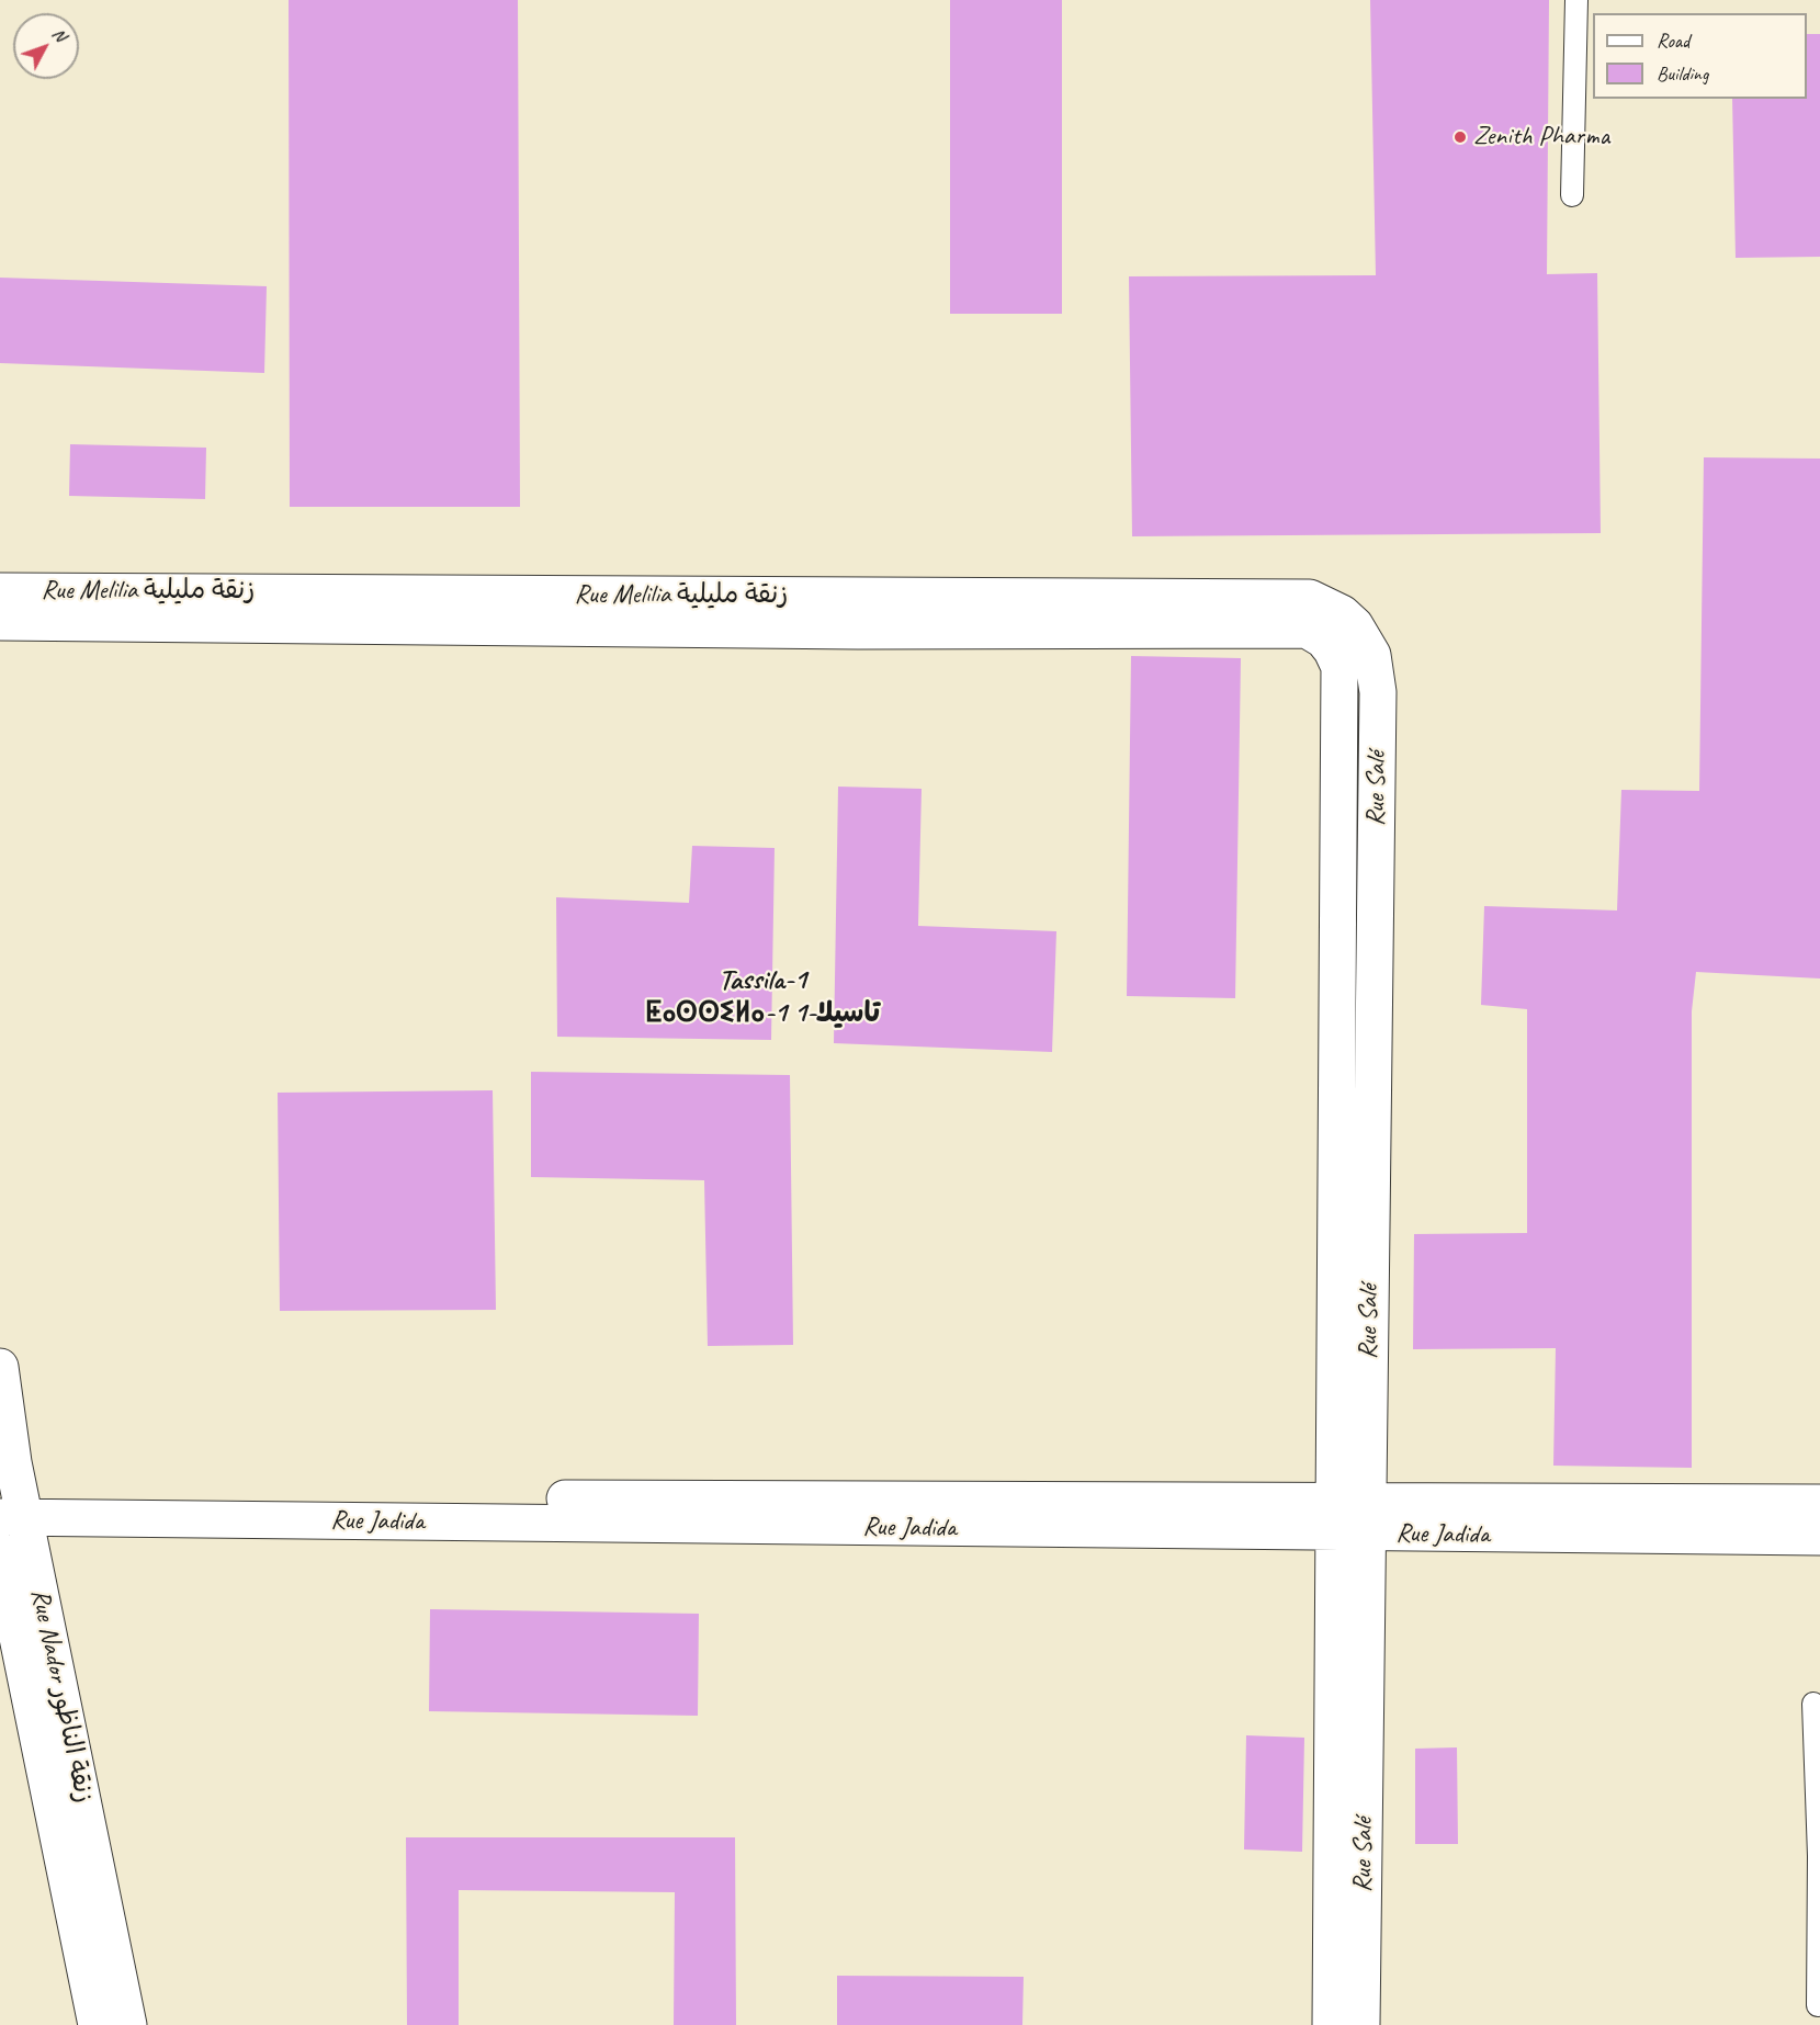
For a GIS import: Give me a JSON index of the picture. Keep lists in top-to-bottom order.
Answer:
{
  "streets": {
    "street": [
      "Rue Melilia زنقة مليلية",
      "Rue Salé",
      "Rue Jadida",
      "Rue Nador زنقة الناظور"
    ]
  },
  "crossings": [
    ["Rue Melilia زنقة مليلية", "Rue Salé"],
    ["Rue Salé", "Rue Jadida"],
    ["Rue Jadida", "Rue Nador زنقة الناظور"]
  ],
  "districts": ["Tassila-1 ⵟⴰⵙⵙⵉⵍⴰ-1 1-تاسيلا"],
  "places": ["Zenith Pharma"],
  "legend": ["Road", "Building"],
  "north": "top right"
}
